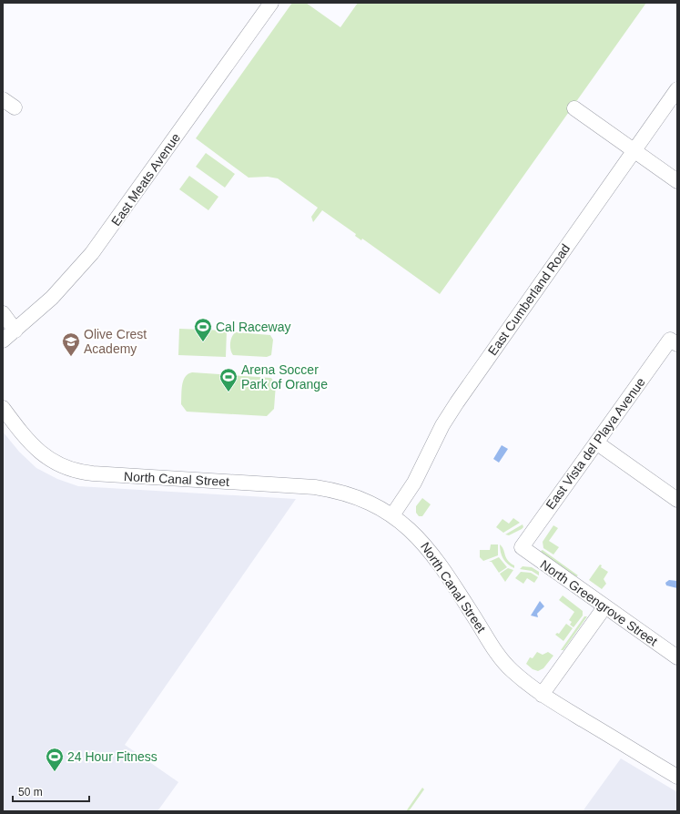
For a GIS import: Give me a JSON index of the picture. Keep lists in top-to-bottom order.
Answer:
{
  "streets": {
    "street": [
      "East Meats Avenue",
      "East Cumberland Road",
      "East Vista del Playa Avenue",
      "North Canal Street",
      "North Greengrove Street"
    ]
  },
  "crossings": [
    ["East Cumberland Road", "North Canal Street"],
    ["East Vista del Playa Avenue", "North Greengrove Street"]
  ],
  "places": {
    "sports": ["Cal Raceway", "Arena Soccer Park of Orange", "24 Hour Fitness"],
    "school or university": ["Olive Crest Academy"]
  },
  "scale_bar": "50 m"
}
